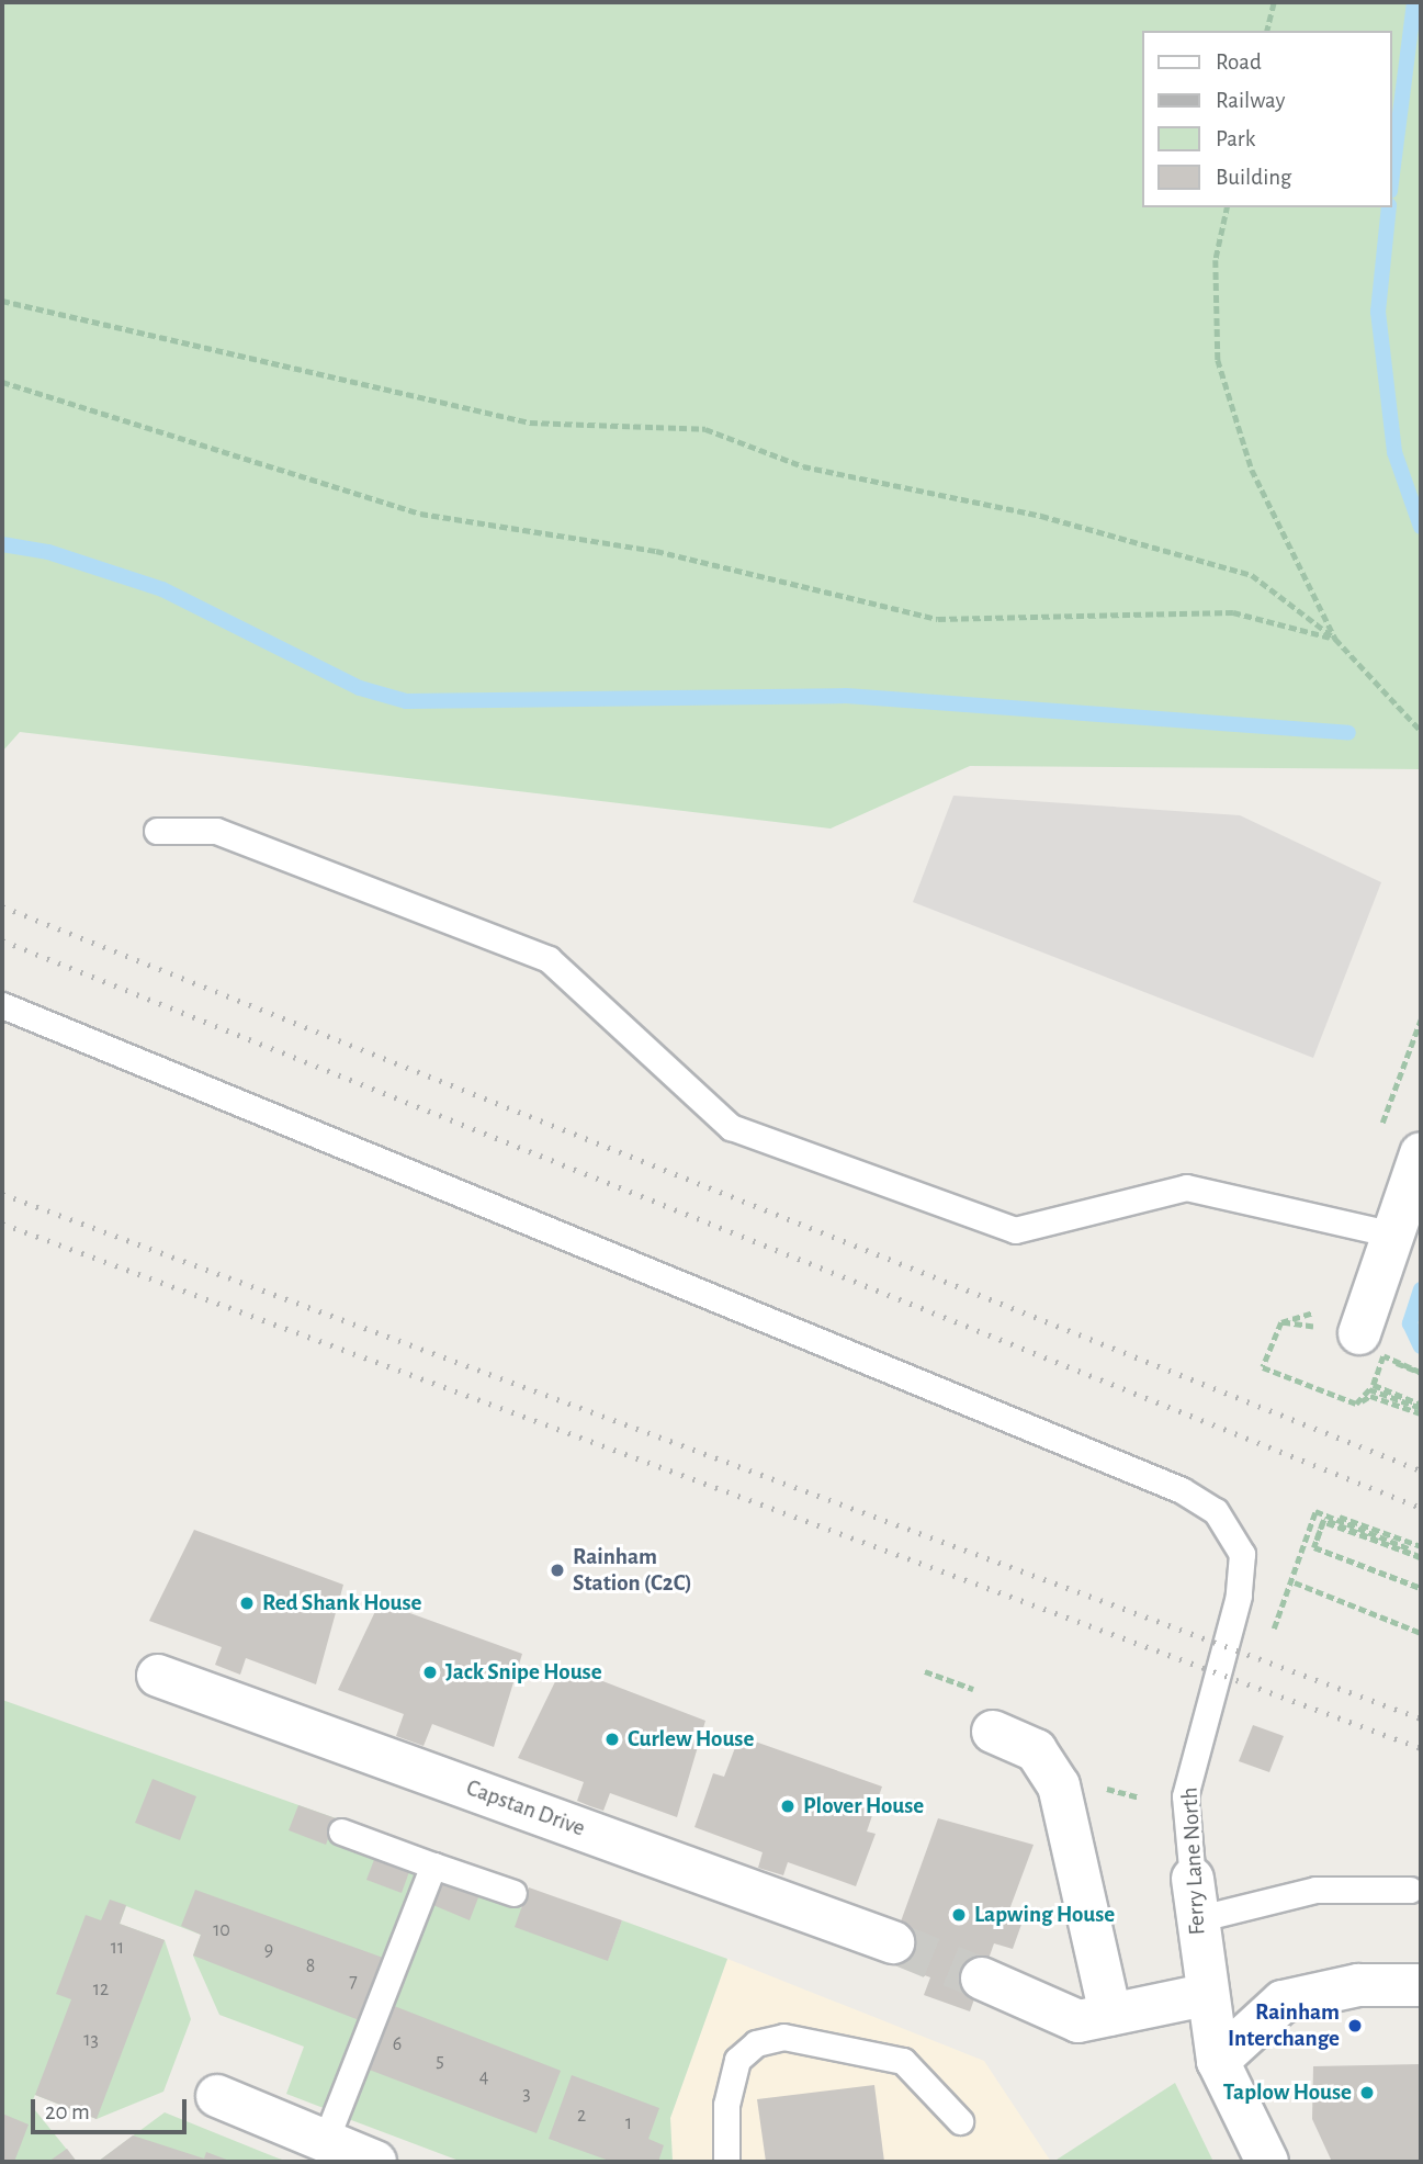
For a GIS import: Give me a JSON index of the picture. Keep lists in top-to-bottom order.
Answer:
{
  "streets": {
    "street": ["Capstan Drive", "Ferry Lane North"]
  },
  "places": [
    "Rainham Station (C2C)",
    "Red Shank House",
    "Jack Snipe House",
    "Curlew House",
    "Plover House",
    "Lapwing House",
    "Rainham Interchange",
    "Taplow House"
  ],
  "house_numbers": [
    "10",
    "11",
    "9",
    "8",
    "7",
    "12",
    "13",
    "6",
    "5",
    "4",
    "3",
    "2",
    "1"
  ],
  "legend": [
    "Road",
    "Railway",
    "Park",
    "Building"
  ],
  "scale_bar": "20 m"
}
